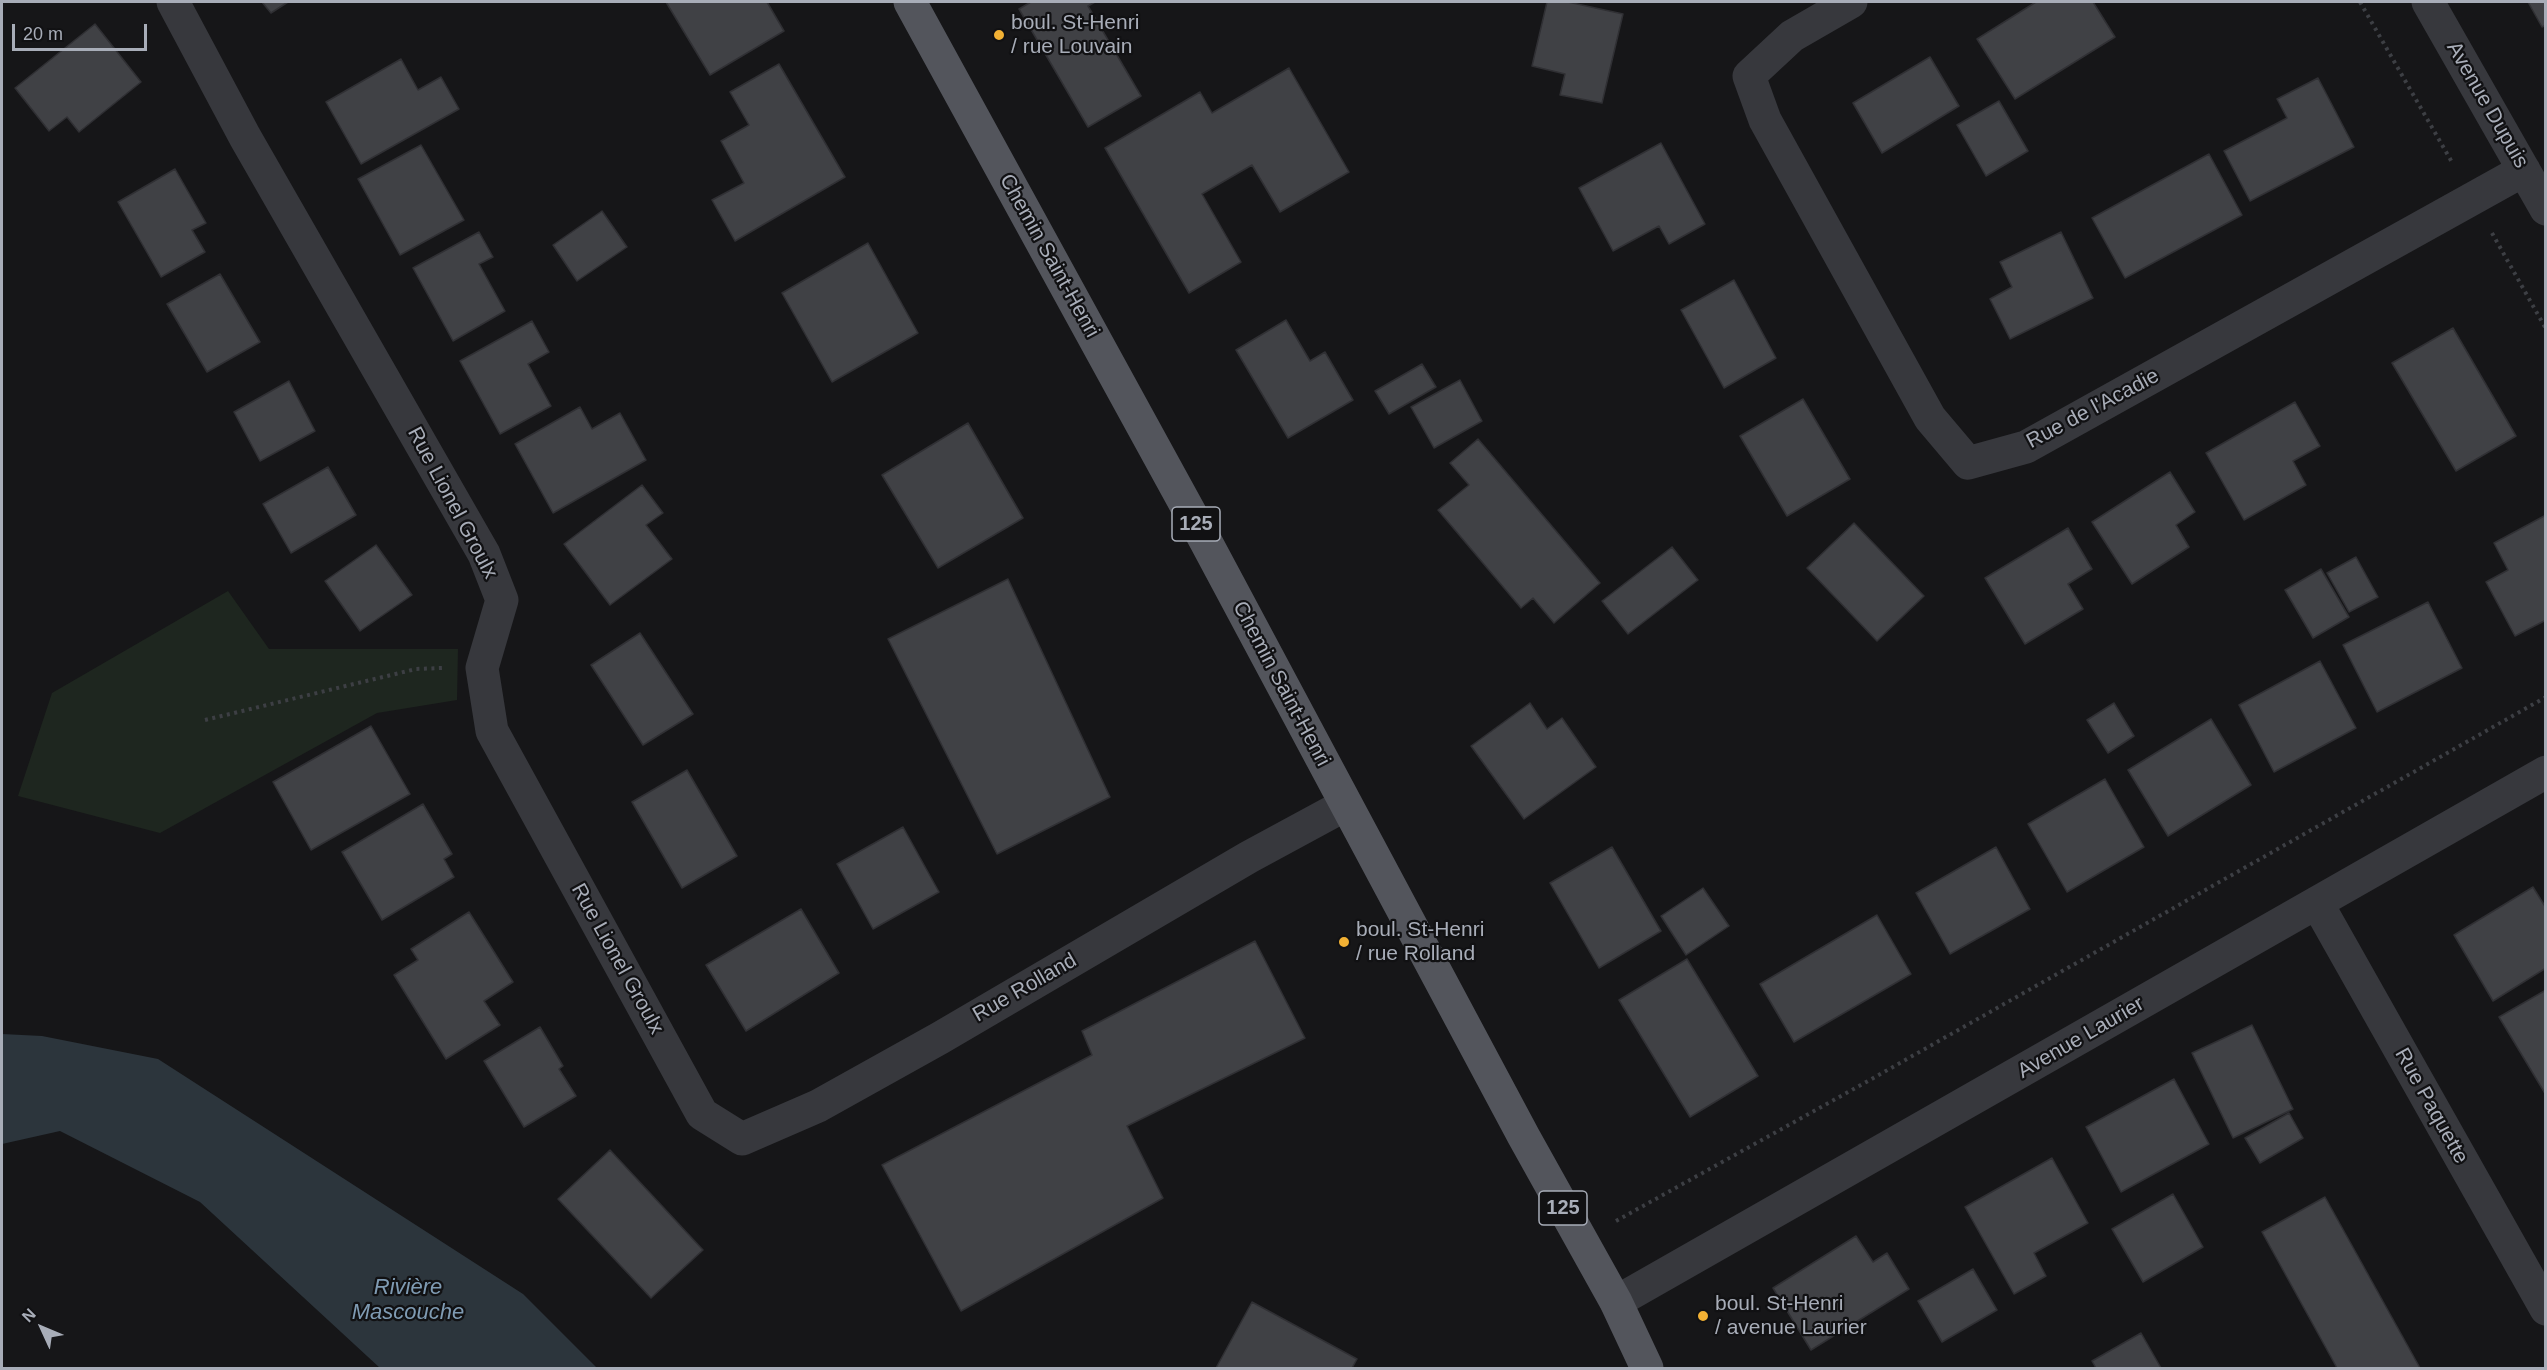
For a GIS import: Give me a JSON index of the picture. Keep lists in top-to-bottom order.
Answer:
{
  "streets": {
    "main road": ["Chemin Saint-Henri", "125"],
    "street": [
      "Avenue Dupuis",
      "Rue de l'Acadie",
      "Rue Lionel Groulx",
      "Rue Rolland",
      "Avenue Laurier",
      "Rue Paquette"
    ]
  },
  "crossings": [
    ["Avenue Dupuis", "Rue de l'Acadie"],
    ["Chemin Saint-Henri", "Rue Rolland"],
    ["Chemin Saint-Henri", "Avenue Laurier"],
    ["Rue Lionel Groulx", "Rue Rolland"],
    ["Avenue Laurier", "Rue Paquette"]
  ],
  "water": ["Rivière Mascouche"],
  "places": ["boul. St-Henri / rue Louvain", "boul. St-Henri / rue Rolland", "boul. St-Henri / avenue Laurier"],
  "scale_bar": "20 m",
  "north": "top left"
}
